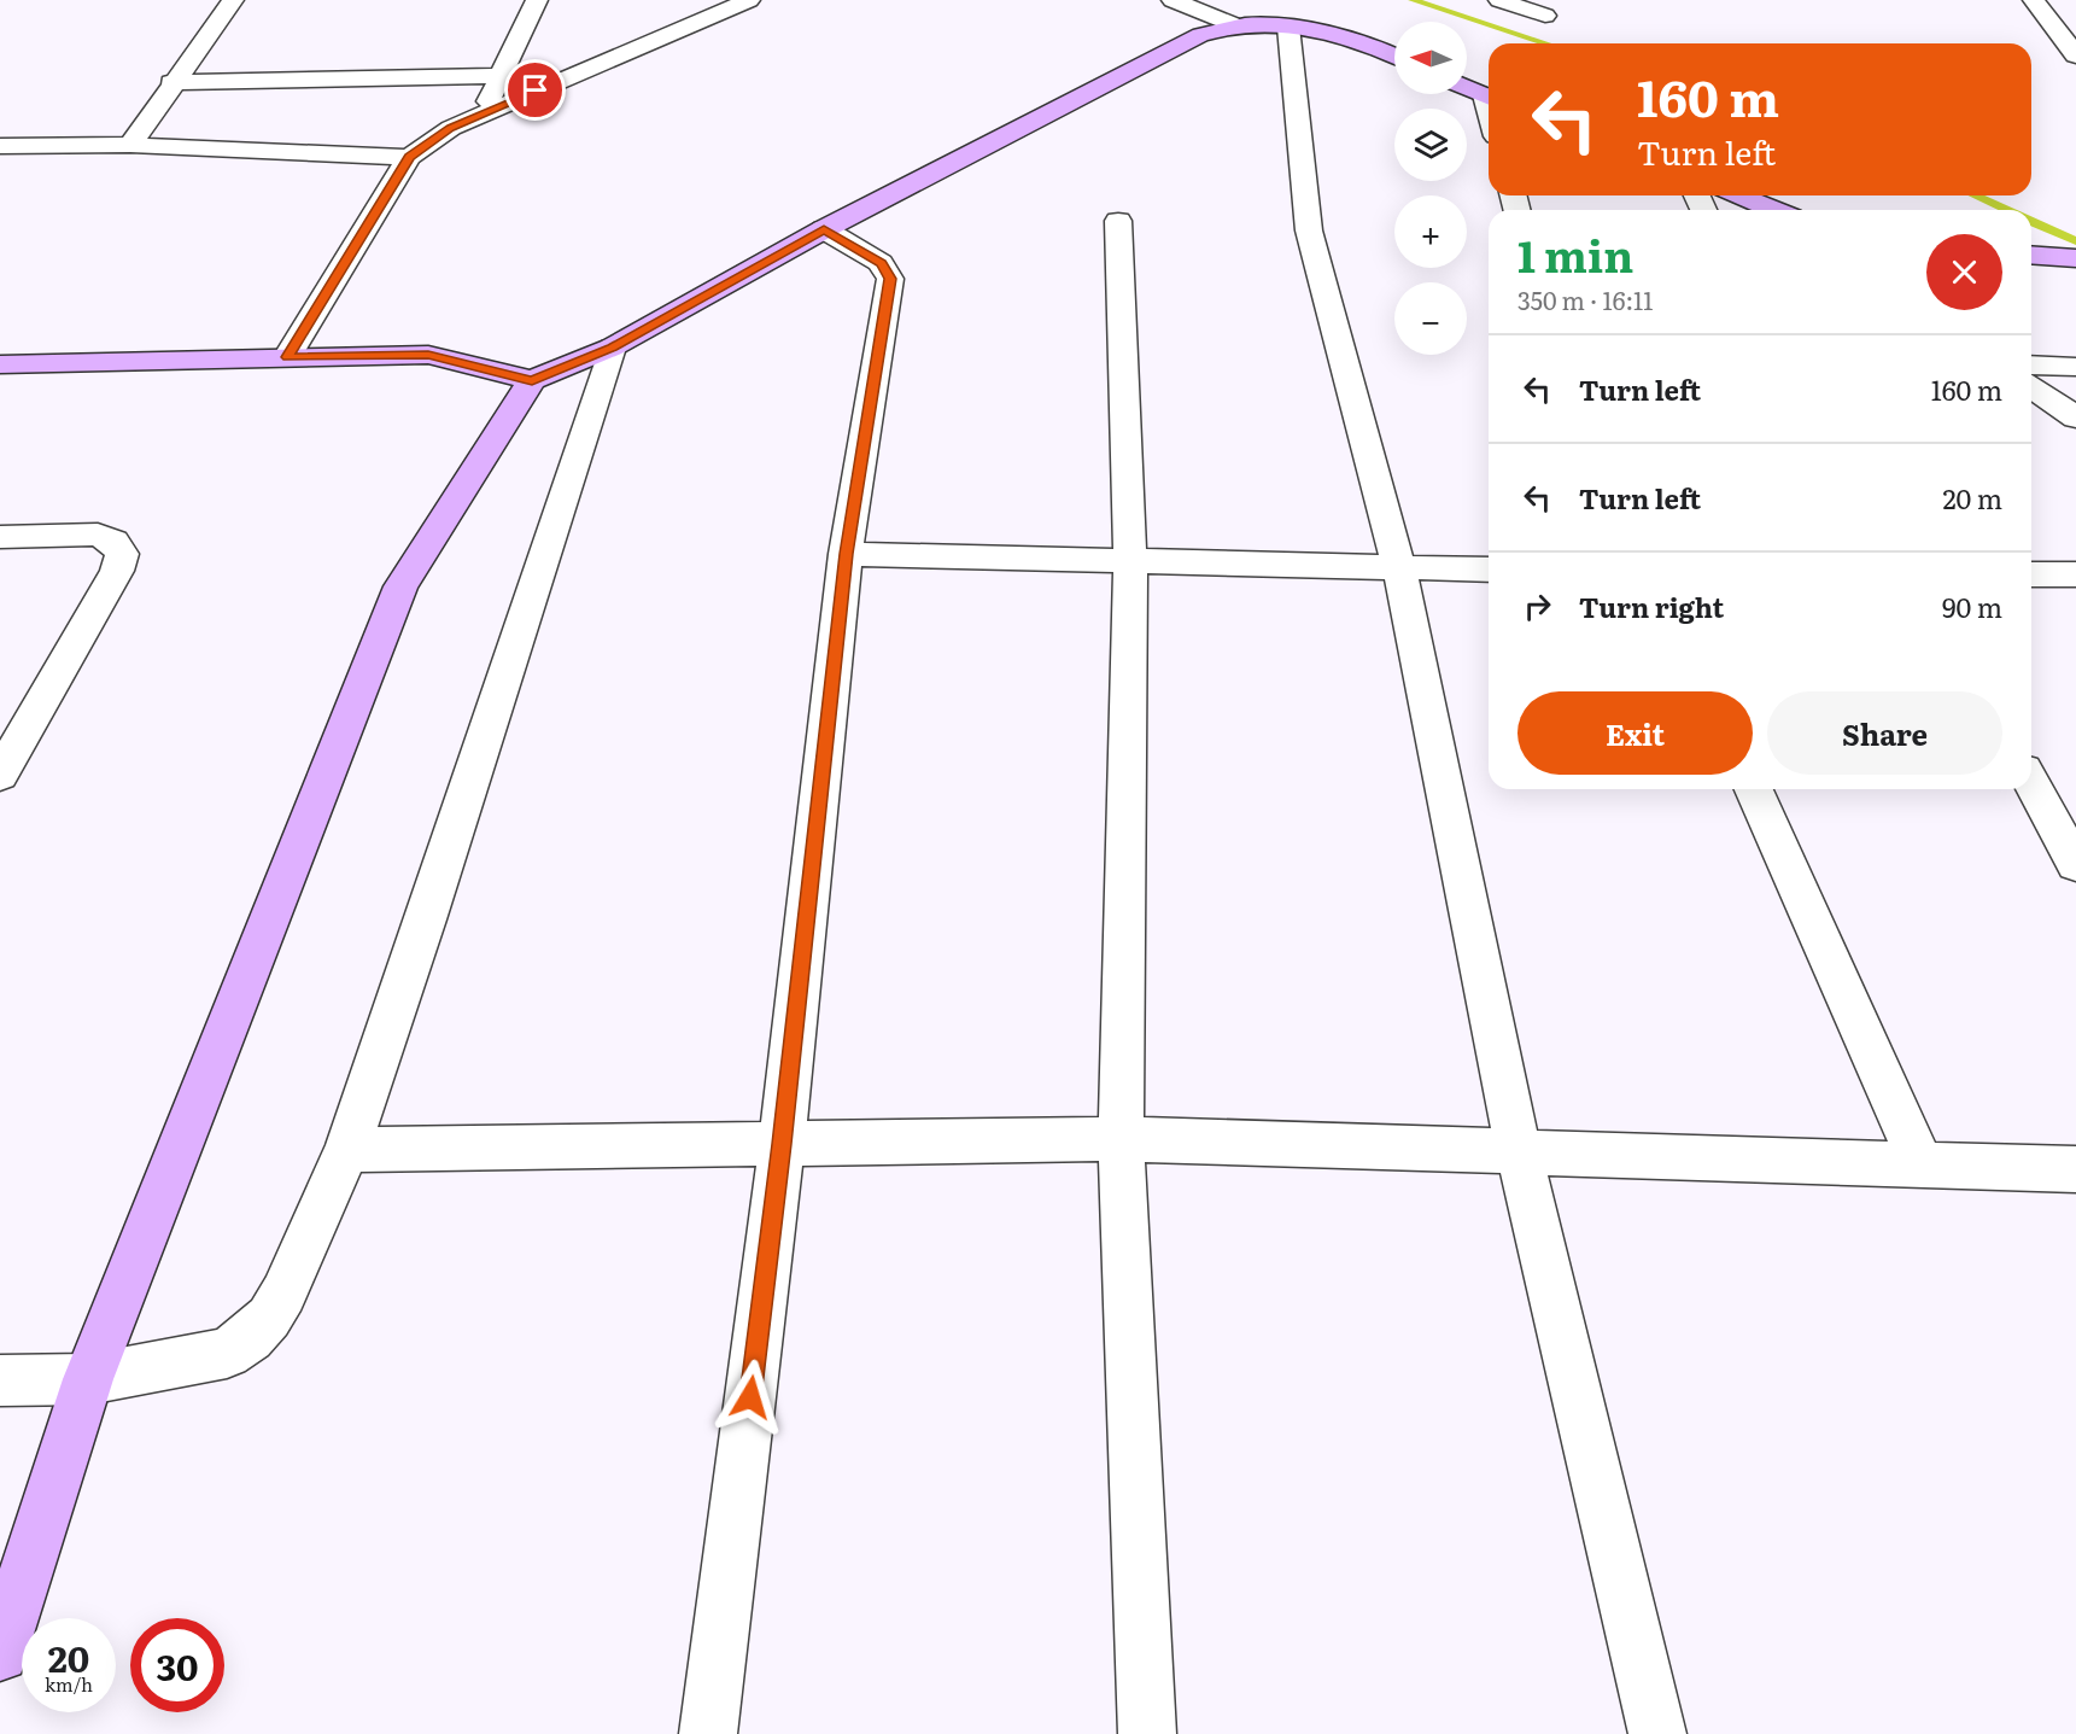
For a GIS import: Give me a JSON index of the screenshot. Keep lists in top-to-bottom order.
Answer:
{
  "north": "left",
  "page": {
    "map_buttons": ["+", "−"],
    "turn": ["160 m", "Turn left"],
    "heading": ["1 min", "350 m · 16:11"],
    "list": [
      {
        "name": "Turn left",
        "value": "160 m"
      },
      {
        "name": "Turn left",
        "value": "20 m"
      },
      {
        "name": "Turn right",
        "value": "90 m"
      }
    ],
    "buttons": ["Exit", "Share"],
    "speed": "20 km/h",
    "limit": "30"
  }
}
